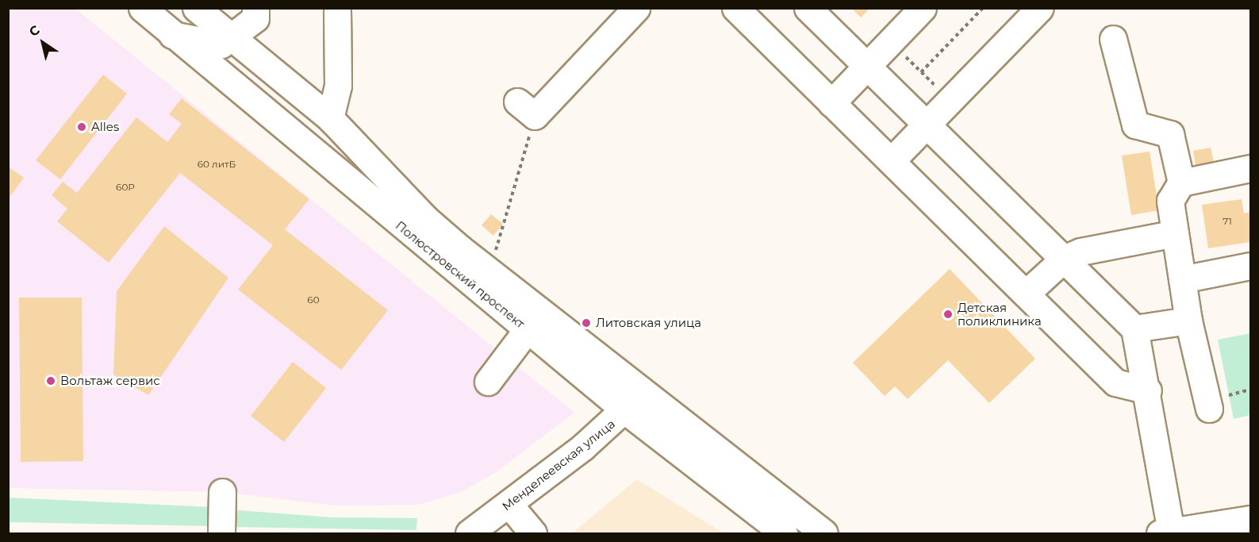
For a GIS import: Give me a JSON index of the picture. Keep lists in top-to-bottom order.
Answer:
{
  "streets": {
    "main road": ["Полюстровский проспект", "Менделеевская улица"]
  },
  "crossings": [
    ["Полюстровский проспект", "Менделеевская улица"]
  ],
  "places": [
    "Alles",
    "Детская поликлиника",
    "Литовская улица",
    "Вольтаж сервис"
  ],
  "house_numbers": [
    "60 литБ",
    "60Р",
    "71",
    "60"
  ],
  "north": "top left"
}
